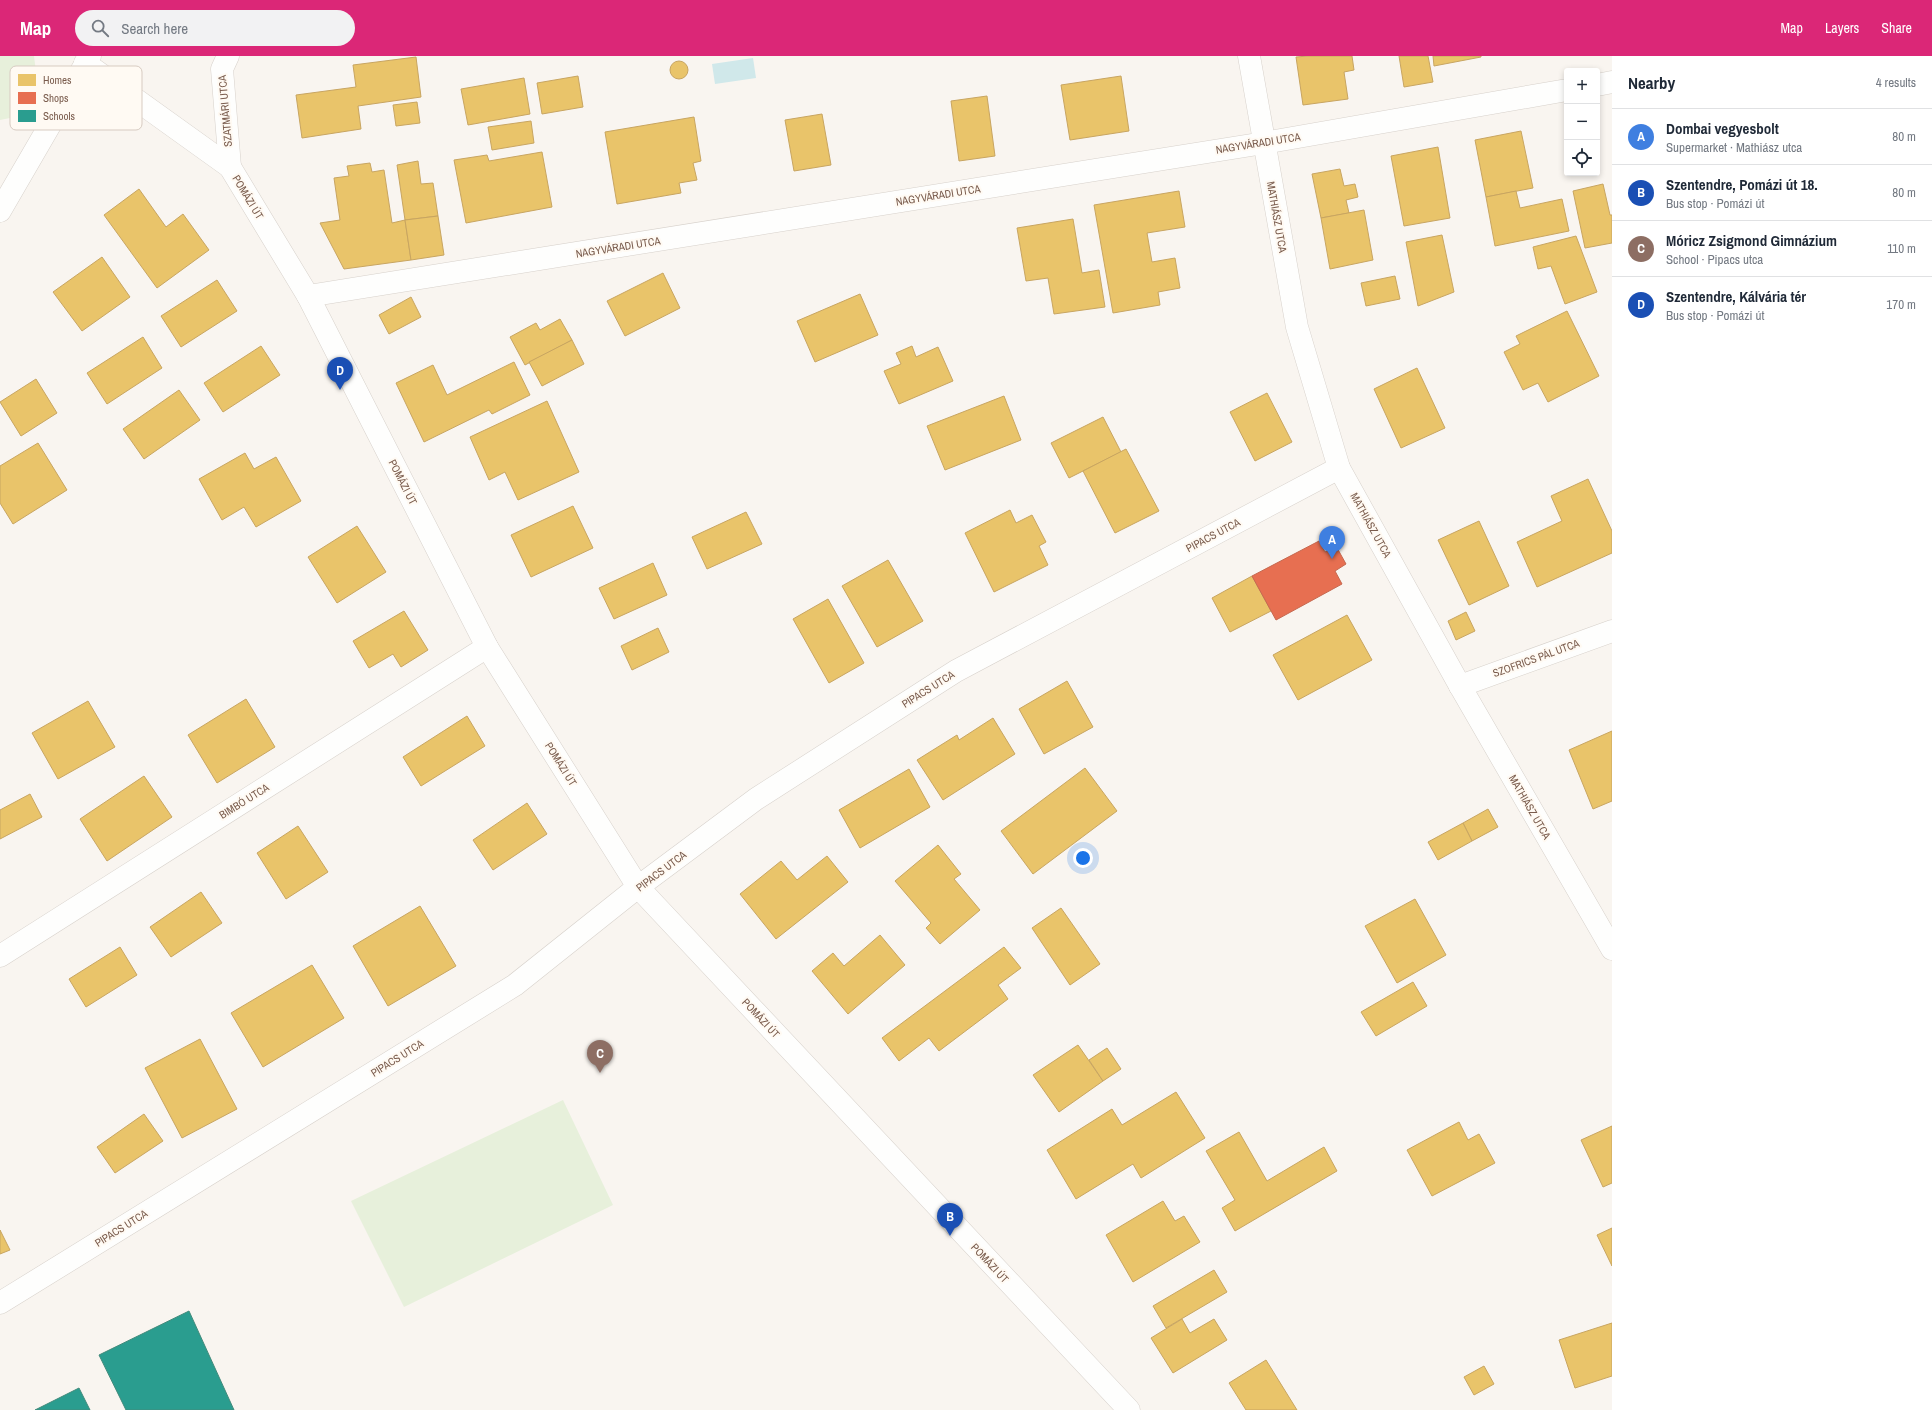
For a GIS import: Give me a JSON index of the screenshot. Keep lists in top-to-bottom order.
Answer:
{
  "streets": {
    "street": [
      "SZATMÁRI UTCA",
      "NAGYVÁRADI UTCA",
      "POMÁZI ÚT",
      "MATHIÁSZ UTCA",
      "PIPACS UTCA",
      "SZOFRICS PÁL UTCA",
      "BIMBÓ UTCA"
    ]
  },
  "crossings": [
    ["SZATMÁRI UTCA", "POMÁZI ÚT"],
    ["NAGYVÁRADI UTCA", "POMÁZI ÚT"],
    ["NAGYVÁRADI UTCA", "MATHIÁSZ UTCA"],
    ["POMÁZI ÚT", "PIPACS UTCA"],
    ["POMÁZI ÚT", "BIMBÓ UTCA"],
    ["MATHIÁSZ UTCA", "PIPACS UTCA"],
    ["MATHIÁSZ UTCA", "SZOFRICS PÁL UTCA"]
  ],
  "legend": ["Homes", "Shops", "Schools"],
  "page": {
    "header": "Map",
    "search": "Search here",
    "nav": ["Map", "Layers", "Share"],
    "heading": ["Nearby", "4 results"],
    "map_buttons": ["+", "−"],
    "list": [
      {
        "mark": "A",
        "name": "Dombai vegyesbolt",
        "note": "Supermarket · Mathiász utca",
        "value": "80 m"
      },
      {
        "mark": "B",
        "name": "Szentendre, Pomázi út 18.",
        "note": "Bus stop · Pomázi út",
        "value": "80 m"
      },
      {
        "mark": "C",
        "name": "Móricz Zsigmond Gimnázium",
        "note": "School · Pipacs utca",
        "value": "110 m"
      },
      {
        "mark": "D",
        "name": "Szentendre, Kálvária tér",
        "note": "Bus stop · Pomázi út",
        "value": "170 m"
      }
    ],
    "pins": [
      "D",
      "A",
      "C",
      "B"
    ]
  }
}
